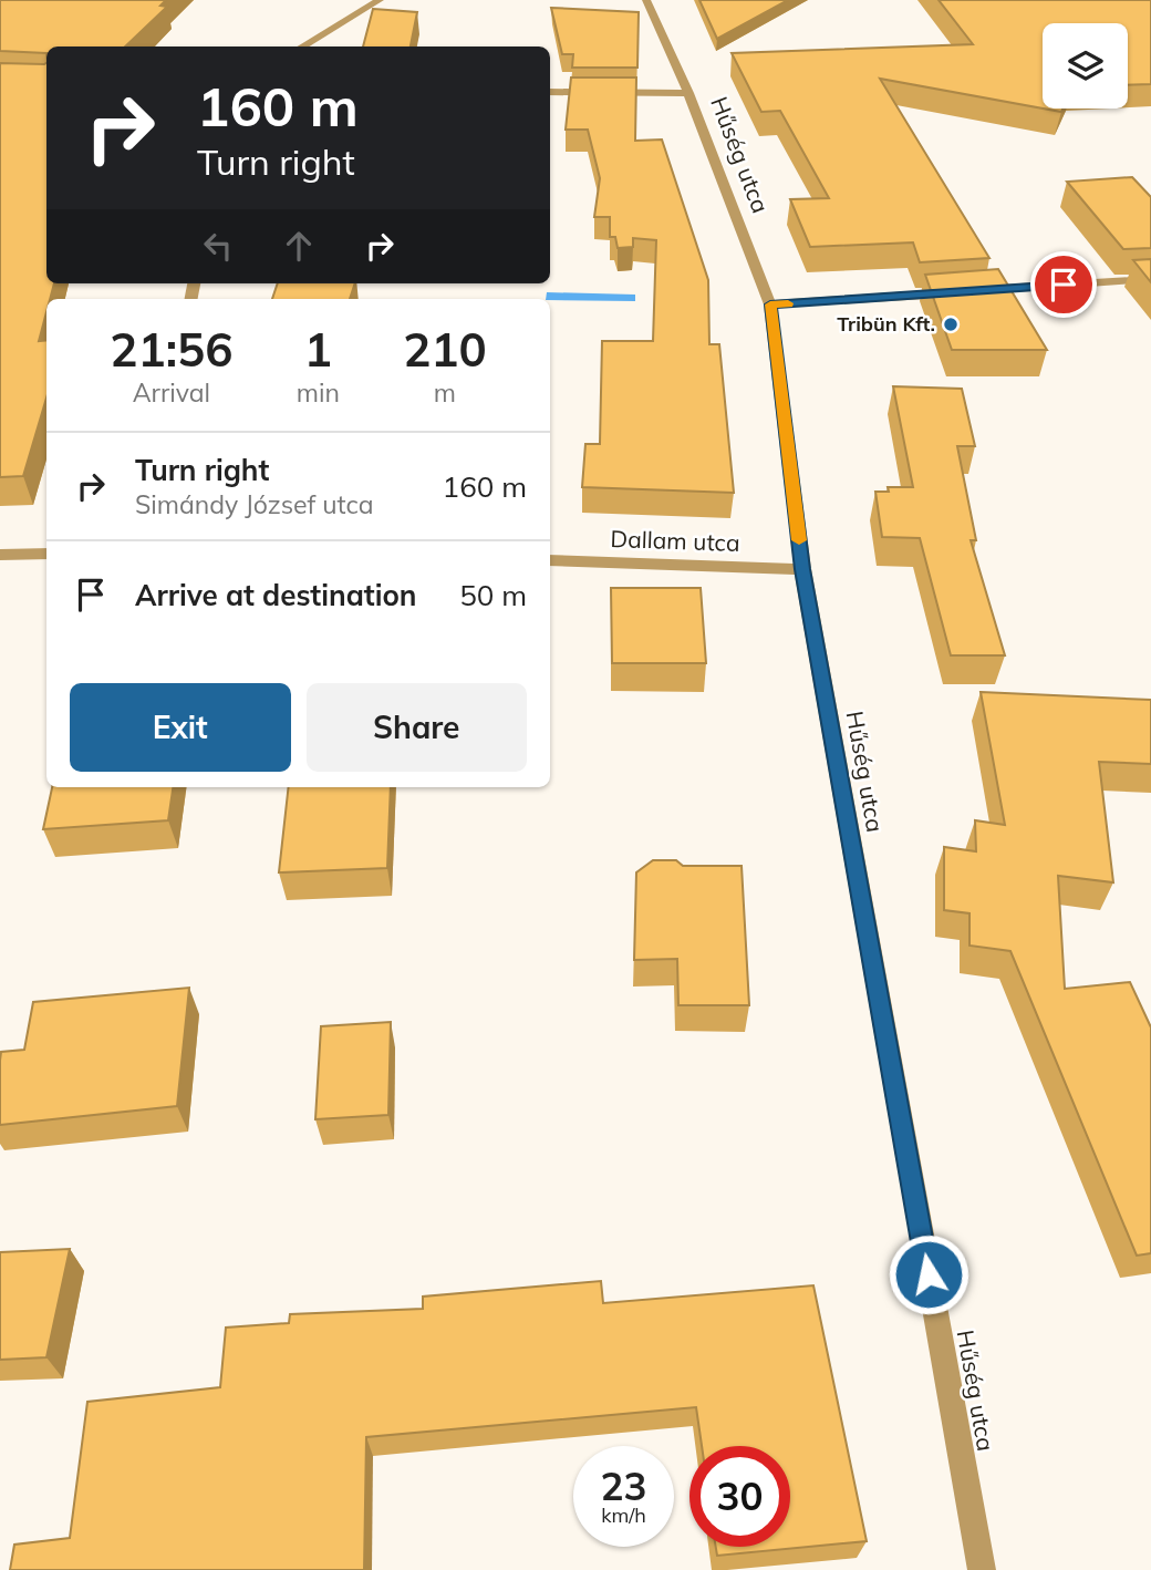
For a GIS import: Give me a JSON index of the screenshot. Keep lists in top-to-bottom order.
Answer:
{
  "streets": {
    "street": ["Hűség utca", "Dallam utca"]
  },
  "crossings": [
    ["Hűség utca", "Dallam utca"]
  ],
  "places": ["Tribün Kft."],
  "page": {
    "turn": ["160 m", "Turn right"],
    "eta": [
      "21:56",
      "Arrival",
      "1",
      "min",
      "210",
      "m"
    ],
    "list": [
      {
        "name": "Turn right",
        "note": "Simándy József utca",
        "value": "160 m"
      },
      {
        "name": "Arrive at destination",
        "value": "50 m"
      }
    ],
    "buttons": ["Exit", "Share"],
    "speed": "23 km/h",
    "limit": "30"
  }
}
